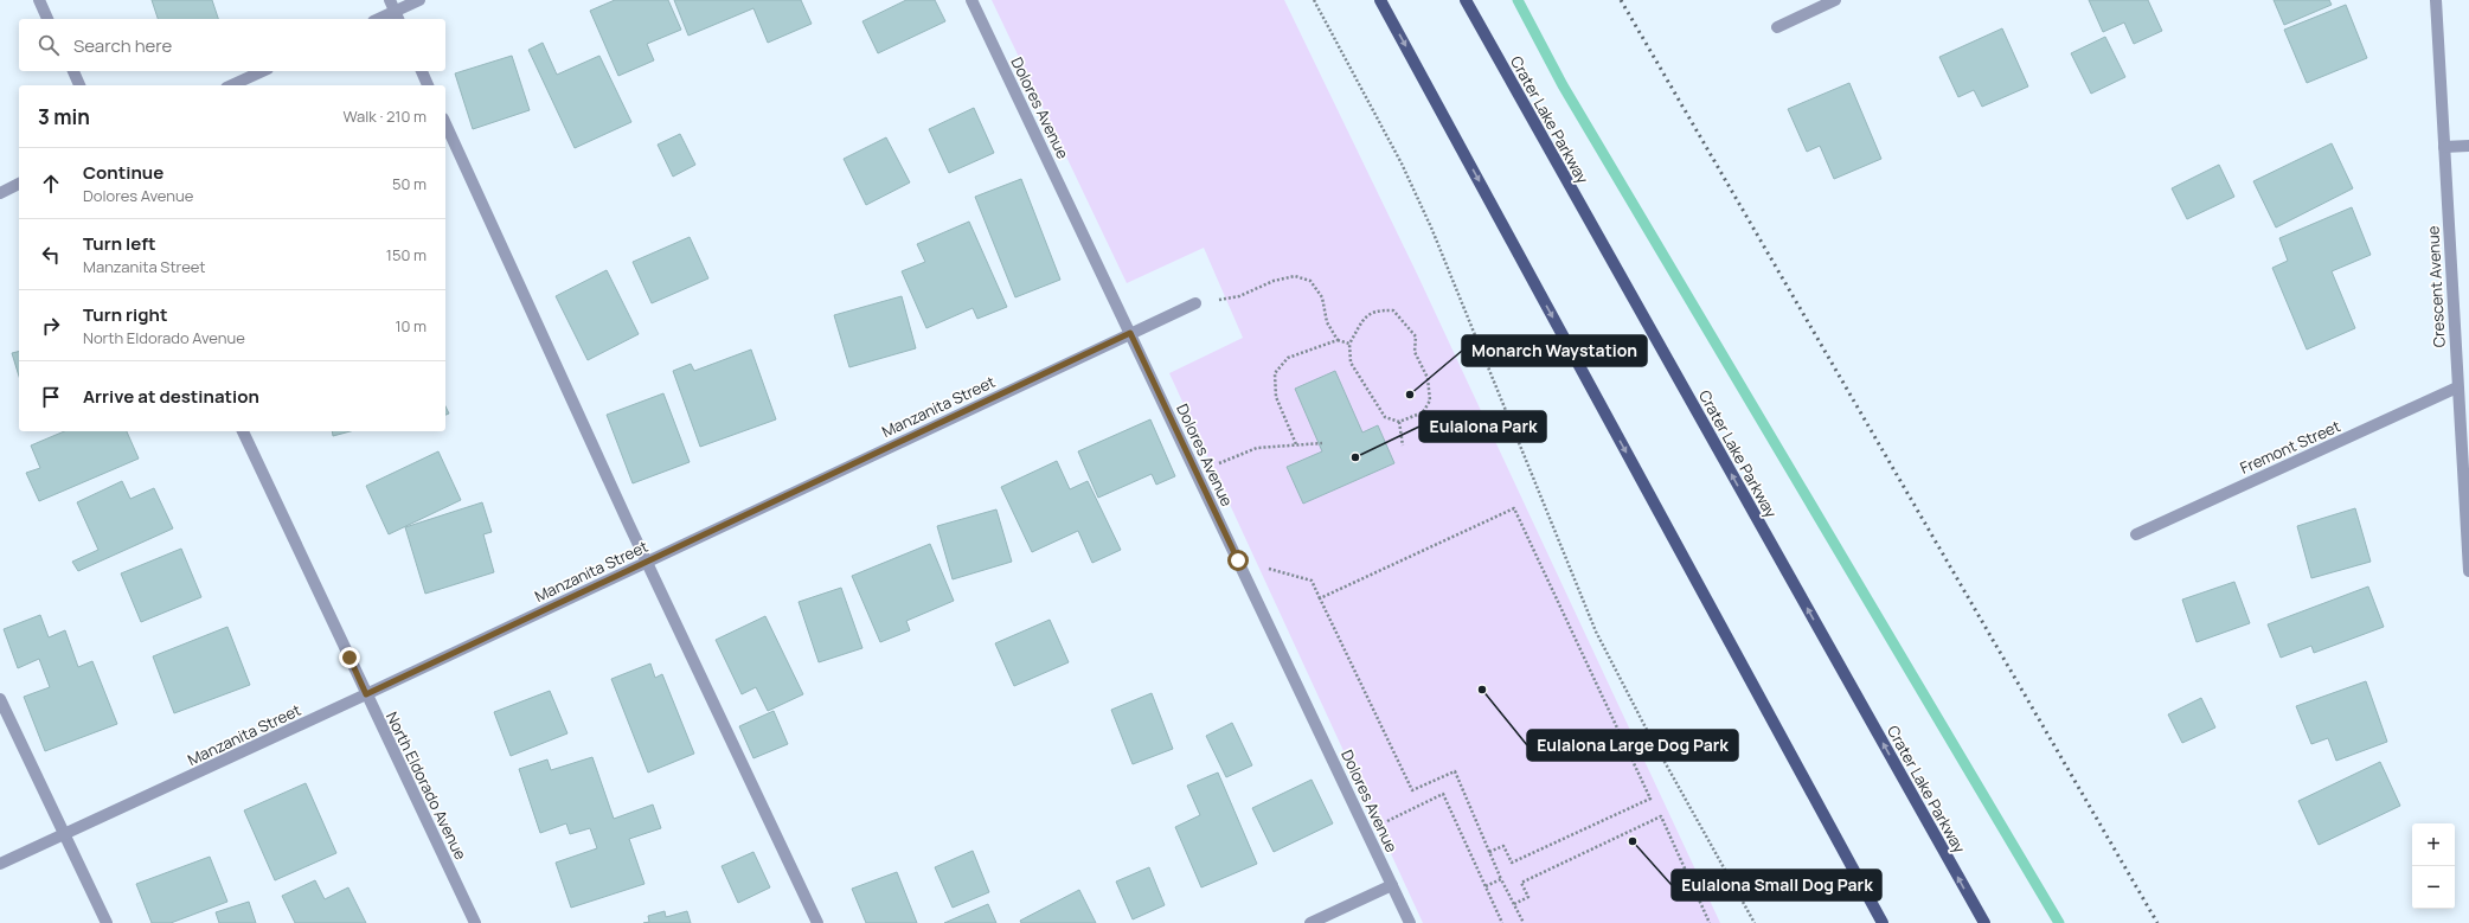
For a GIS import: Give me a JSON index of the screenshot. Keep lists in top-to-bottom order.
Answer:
{
  "streets": {
    "main road": ["Crater Lake Parkway"],
    "street": [
      "Dolores Avenue",
      "Crescent Avenue",
      "Manzanita Street",
      "Fremont Street",
      "North Eldorado Avenue"
    ]
  },
  "crossings": [
    ["Dolores Avenue", "Manzanita Street"],
    ["Crescent Avenue", "Fremont Street"],
    ["Manzanita Street", "North Eldorado Avenue"]
  ],
  "places": [
    "Monarch Waystation",
    "Eulalona Park",
    "Eulalona Large Dog Park",
    "Eulalona Small Dog Park"
  ],
  "page": {
    "search": "Search here",
    "heading": ["3 min", "Walk · 210 m"],
    "list": [
      ["Continue", "Dolores Avenue", "50 m"],
      ["Turn left", "Manzanita Street", "150 m"],
      ["Turn right", "North Eldorado Avenue", "10 m"],
      "Arrive at destination"
    ],
    "map_buttons": ["+", "−"]
  }
}
